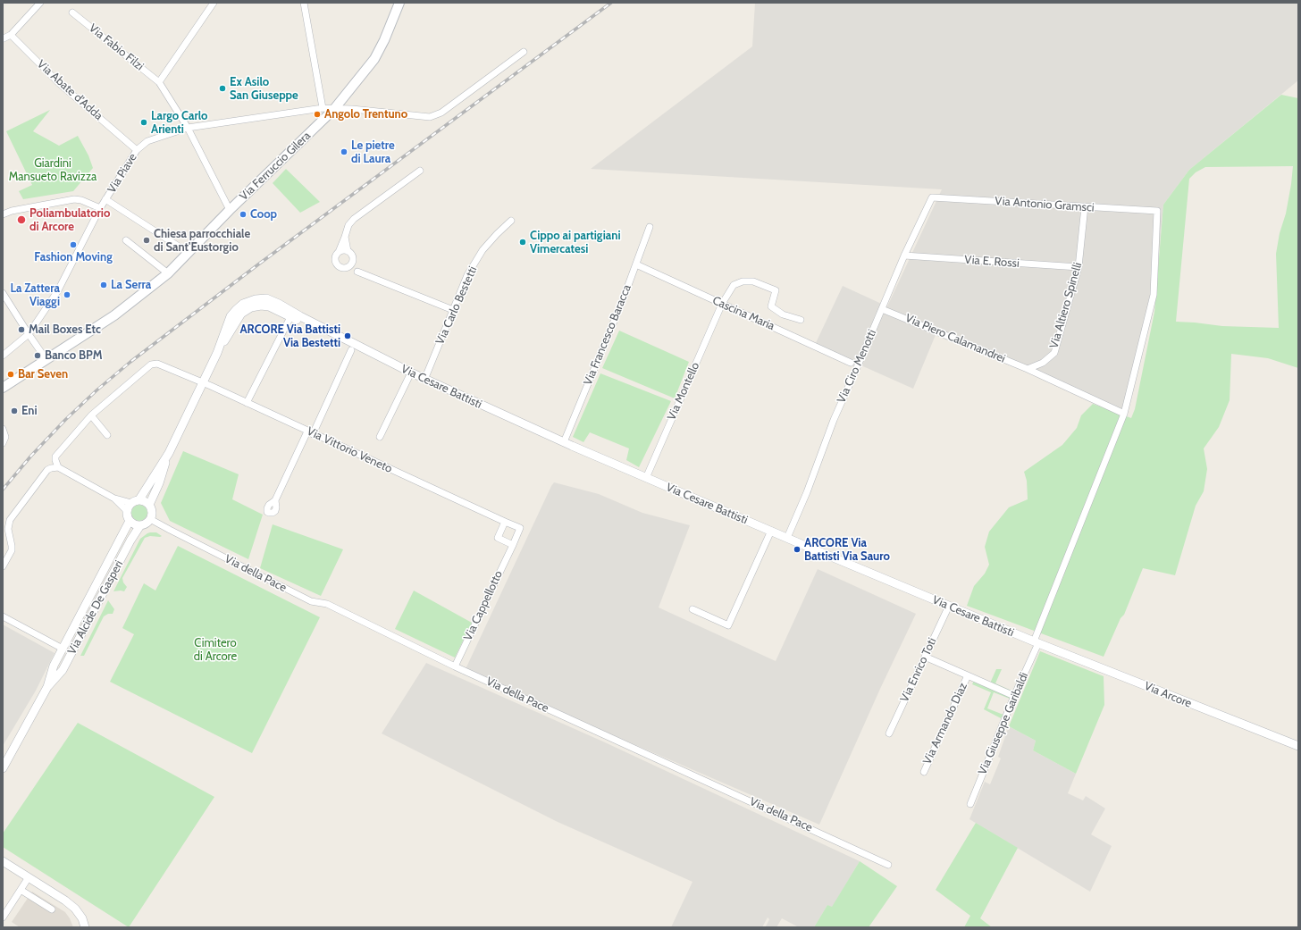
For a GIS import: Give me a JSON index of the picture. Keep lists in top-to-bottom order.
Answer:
{
  "streets": {
    "main road": ["Via Ferruccio Gilera"],
    "street": [
      "Via Fabio Filzi",
      "Via Abate d'Adda",
      "Via Piave",
      "Via Antonio Gramsci",
      "Via E. Rossi",
      "Via Carlo Bestetti",
      "Via Altiero Spinelli",
      "Cascina Maria",
      "Via Francesco Baracca",
      "Via Piero Calamandrei",
      "Via Ciro Menotti",
      "Via Cesare Battisti",
      "Via Montello",
      "Via Vittorio Veneto",
      "Via della Pace",
      "Via Cappellotto",
      "Via Alcide De Gasperi",
      "Via Enrico Toti",
      "Via Arcore",
      "Via Armando Diaz",
      "Via Giuseppe Garibaldi"
    ]
  },
  "crossings": [
    ["Via Fabio Filzi", "Via Ferruccio Gilera"],
    ["Via Fabio Filzi", "Via Piave"],
    ["Via Abate d'Adda", "Via Piave"],
    ["Via Ferruccio Gilera", "Via Piave"],
    ["Via Antonio Gramsci", "Via Altiero Spinelli"],
    ["Via Antonio Gramsci", "Via Ciro Menotti"],
    ["Via Antonio Gramsci", "Via Giuseppe Garibaldi"],
    ["Via E. Rossi", "Via Altiero Spinelli"],
    ["Via E. Rossi", "Via Ciro Menotti"],
    ["Via Carlo Bestetti", "Via Cesare Battisti"],
    ["Via Altiero Spinelli", "Via Piero Calamandrei"],
    ["Cascina Maria", "Via Francesco Baracca"],
    ["Cascina Maria", "Via Montello"],
    ["Via Francesco Baracca", "Via Cesare Battisti"],
    ["Via Piero Calamandrei", "Via Ciro Menotti"],
    ["Via Piero Calamandrei", "Via Giuseppe Garibaldi"],
    ["Via Ciro Menotti", "Via Cesare Battisti"],
    ["Via Cesare Battisti", "Via Montello"],
    ["Via Cesare Battisti", "Via Vittorio Veneto"],
    ["Via Cesare Battisti", "Via Enrico Toti"],
    ["Via Cesare Battisti", "Via Arcore"],
    ["Via Cesare Battisti", "Via Giuseppe Garibaldi"],
    ["Via Vittorio Veneto", "Via Cappellotto"],
    ["Via della Pace", "Via Cappellotto"],
    ["Via della Pace", "Via Alcide De Gasperi"],
    ["Via Arcore", "Via Giuseppe Garibaldi"]
  ],
  "parks": ["Giardini Mansueto Ravizza", "Cimitero di Arcore"],
  "places": [
    "Ex Asilo San Giuseppe",
    "Angolo Trentuno",
    "Largo Carlo Arienti",
    "Le pietre di Laura",
    "Coop",
    "Poliambulatorio di Arcore",
    "Chiesa parrocchiale di Sant'Eustorgio",
    "Cippo ai partigiani Vimercatesi",
    "Fashion Moving",
    "La Serra",
    "La Zattera Viaggi",
    "Mail Boxes Etc",
    "ARCORE Via Battisti Via Bestetti",
    "Banco BPM",
    "Bar Seven",
    "Eni",
    "ARCORE Via Battisti Via Sauro"
  ]
}
